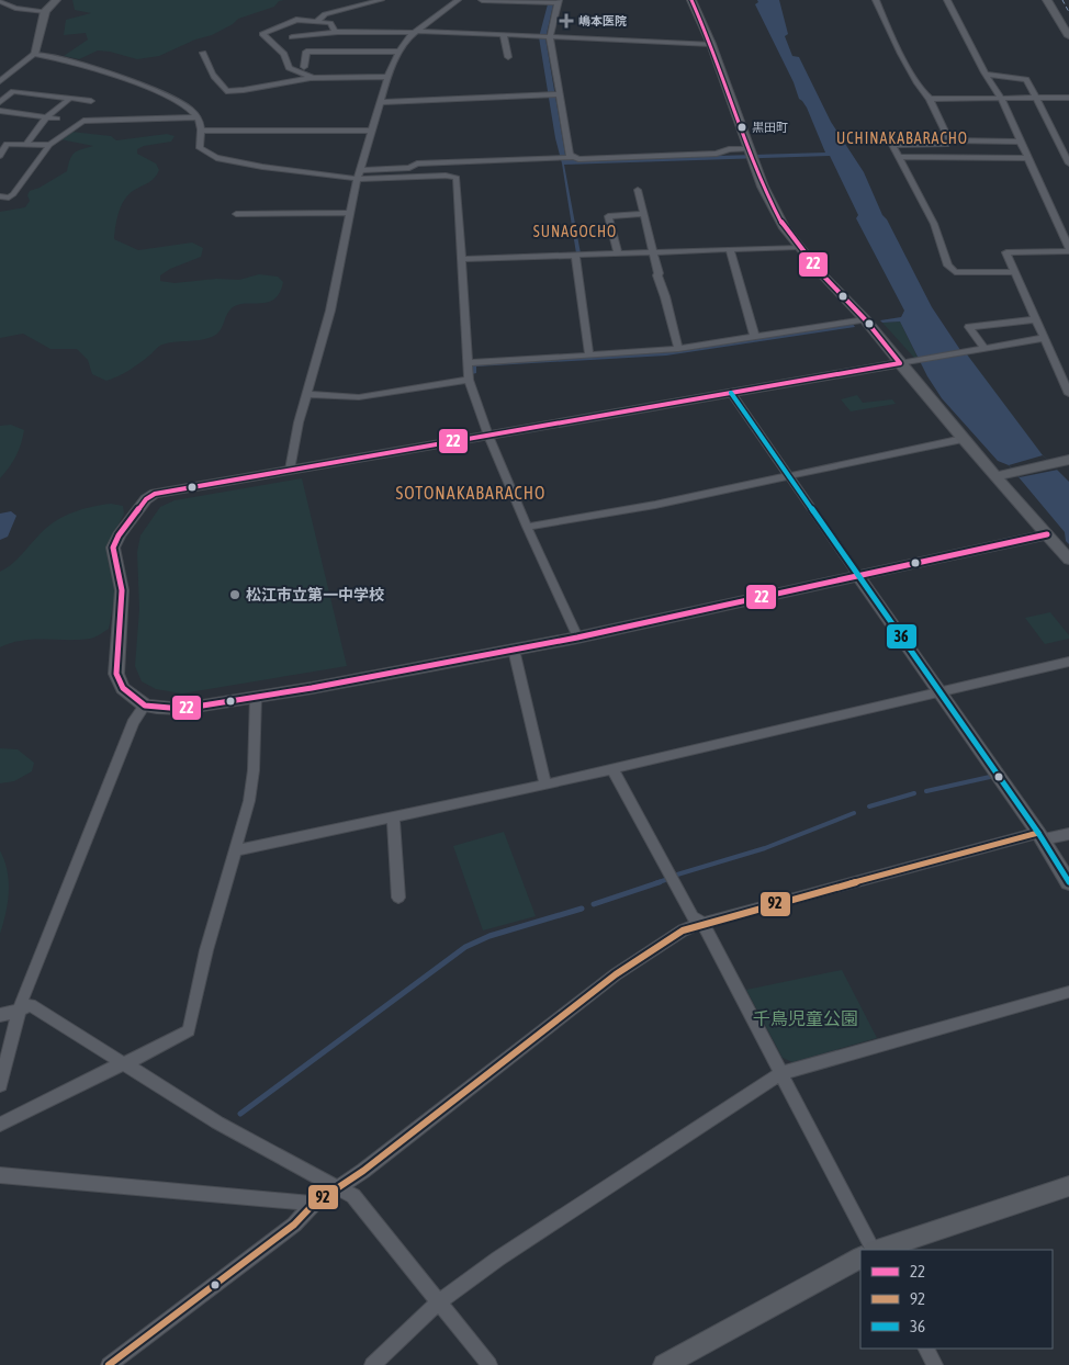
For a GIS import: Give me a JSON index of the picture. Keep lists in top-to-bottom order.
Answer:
{
  "districts": ["UCHINAKABARACHO", "SUNAGOCHO", "SOTONAKABARACHO"],
  "parks": ["千鳥児童公園"],
  "places": {
    "health": ["嶋本医院"],
    "other": ["黒田町", "松江市立第一中学校"]
  },
  "lines": ["transit line 22", "transit line 36", "transit line 92"],
  "legend": ["22", "92", "36"]
}
